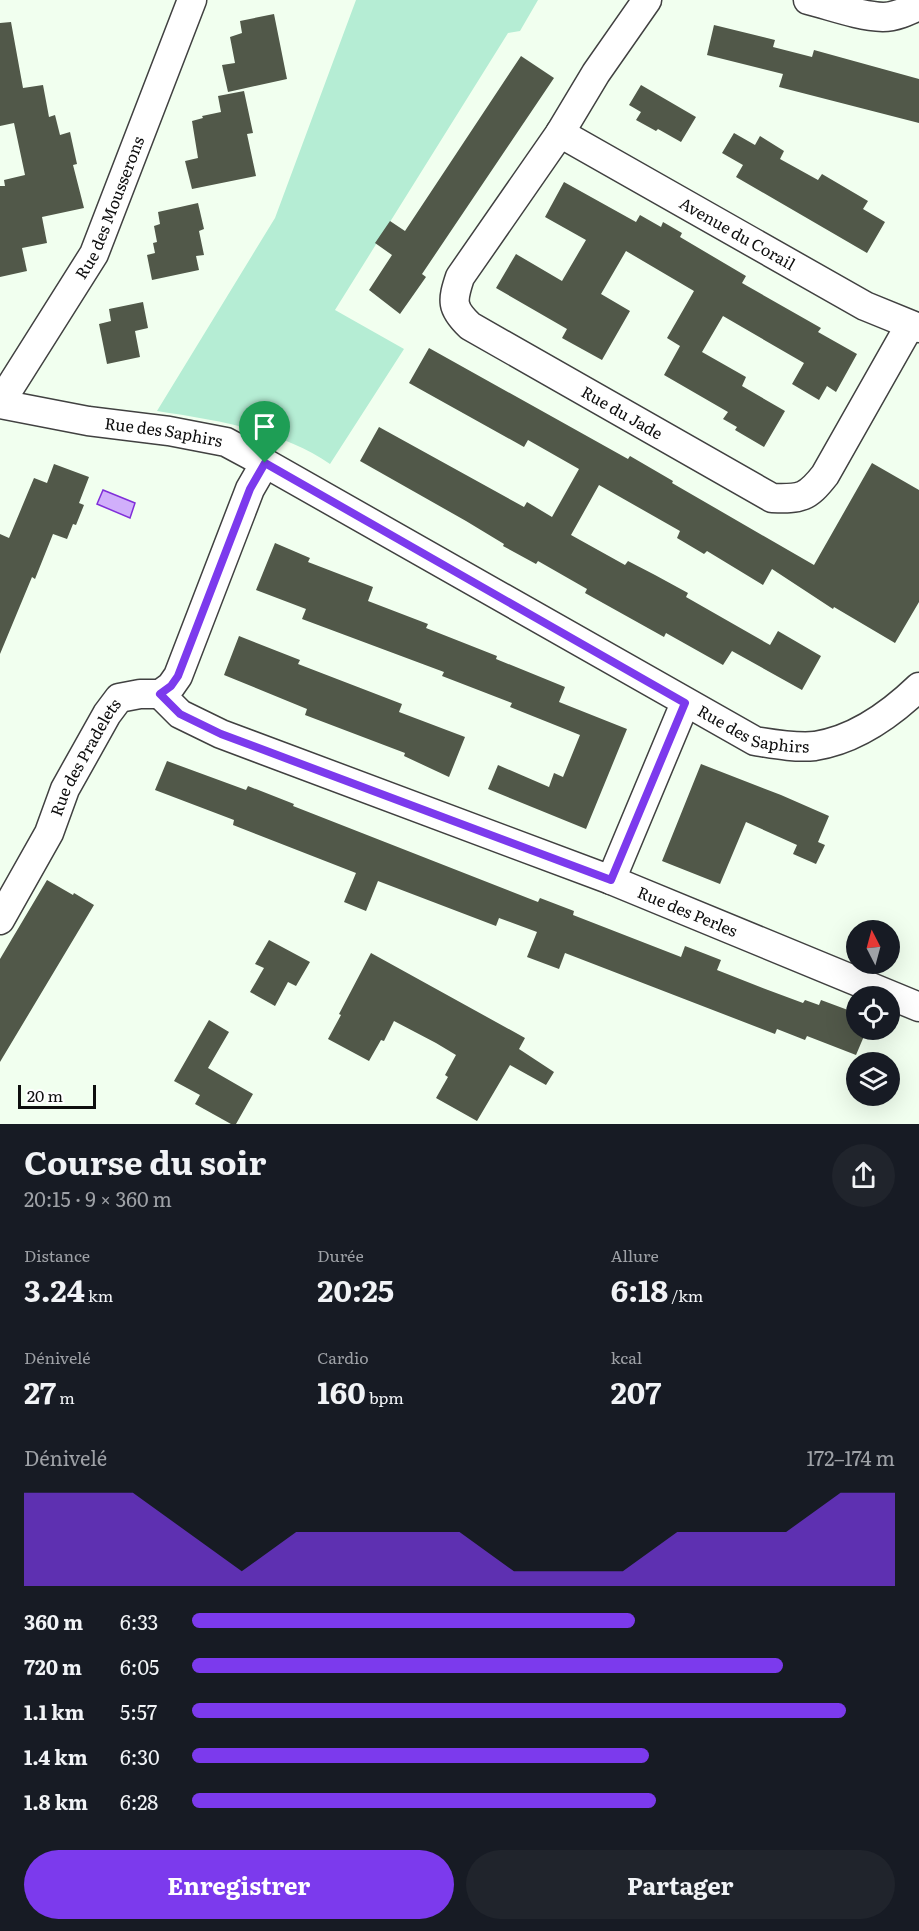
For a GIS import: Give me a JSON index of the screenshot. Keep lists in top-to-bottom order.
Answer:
{
  "streets": {
    "street": [
      "Rue des Mousserons",
      "Avenue du Corail",
      "Rue du Jade",
      "Rue des Saphirs",
      "Rue des Pradelets",
      "Rue des Perles"
    ]
  },
  "crossings": [
    ["Rue des Mousserons", "Rue des Saphirs"],
    ["Avenue du Corail", "Rue du Jade"],
    ["Rue des Pradelets", "Rue des Perles"]
  ],
  "scale_bar": "20 m",
  "north": "top",
  "page": {
    "scale": "20 m",
    "heading": ["Course du soir", "20:15 · 9 × 360 m"],
    "stats": [
      ["Distance", "3.24 km"],
      ["Durée", "20:25"],
      ["Allure", "6:18 /km"],
      ["Dénivelé", "27 m"],
      ["Cardio", "160 bpm"],
      ["kcal", "207"]
    ],
    "chart": ["Dénivelé", "172–174 m"],
    "list": [
      {
        "name": "360 m",
        "note": "6:33"
      },
      {
        "name": "720 m",
        "note": "6:05"
      },
      {
        "name": "1.1 km",
        "note": "5:57"
      },
      {
        "name": "1.4 km",
        "note": "6:30"
      },
      {
        "name": "1.8 km",
        "note": "6:28"
      }
    ],
    "buttons": ["Enregistrer", "Partager"]
  }
}
